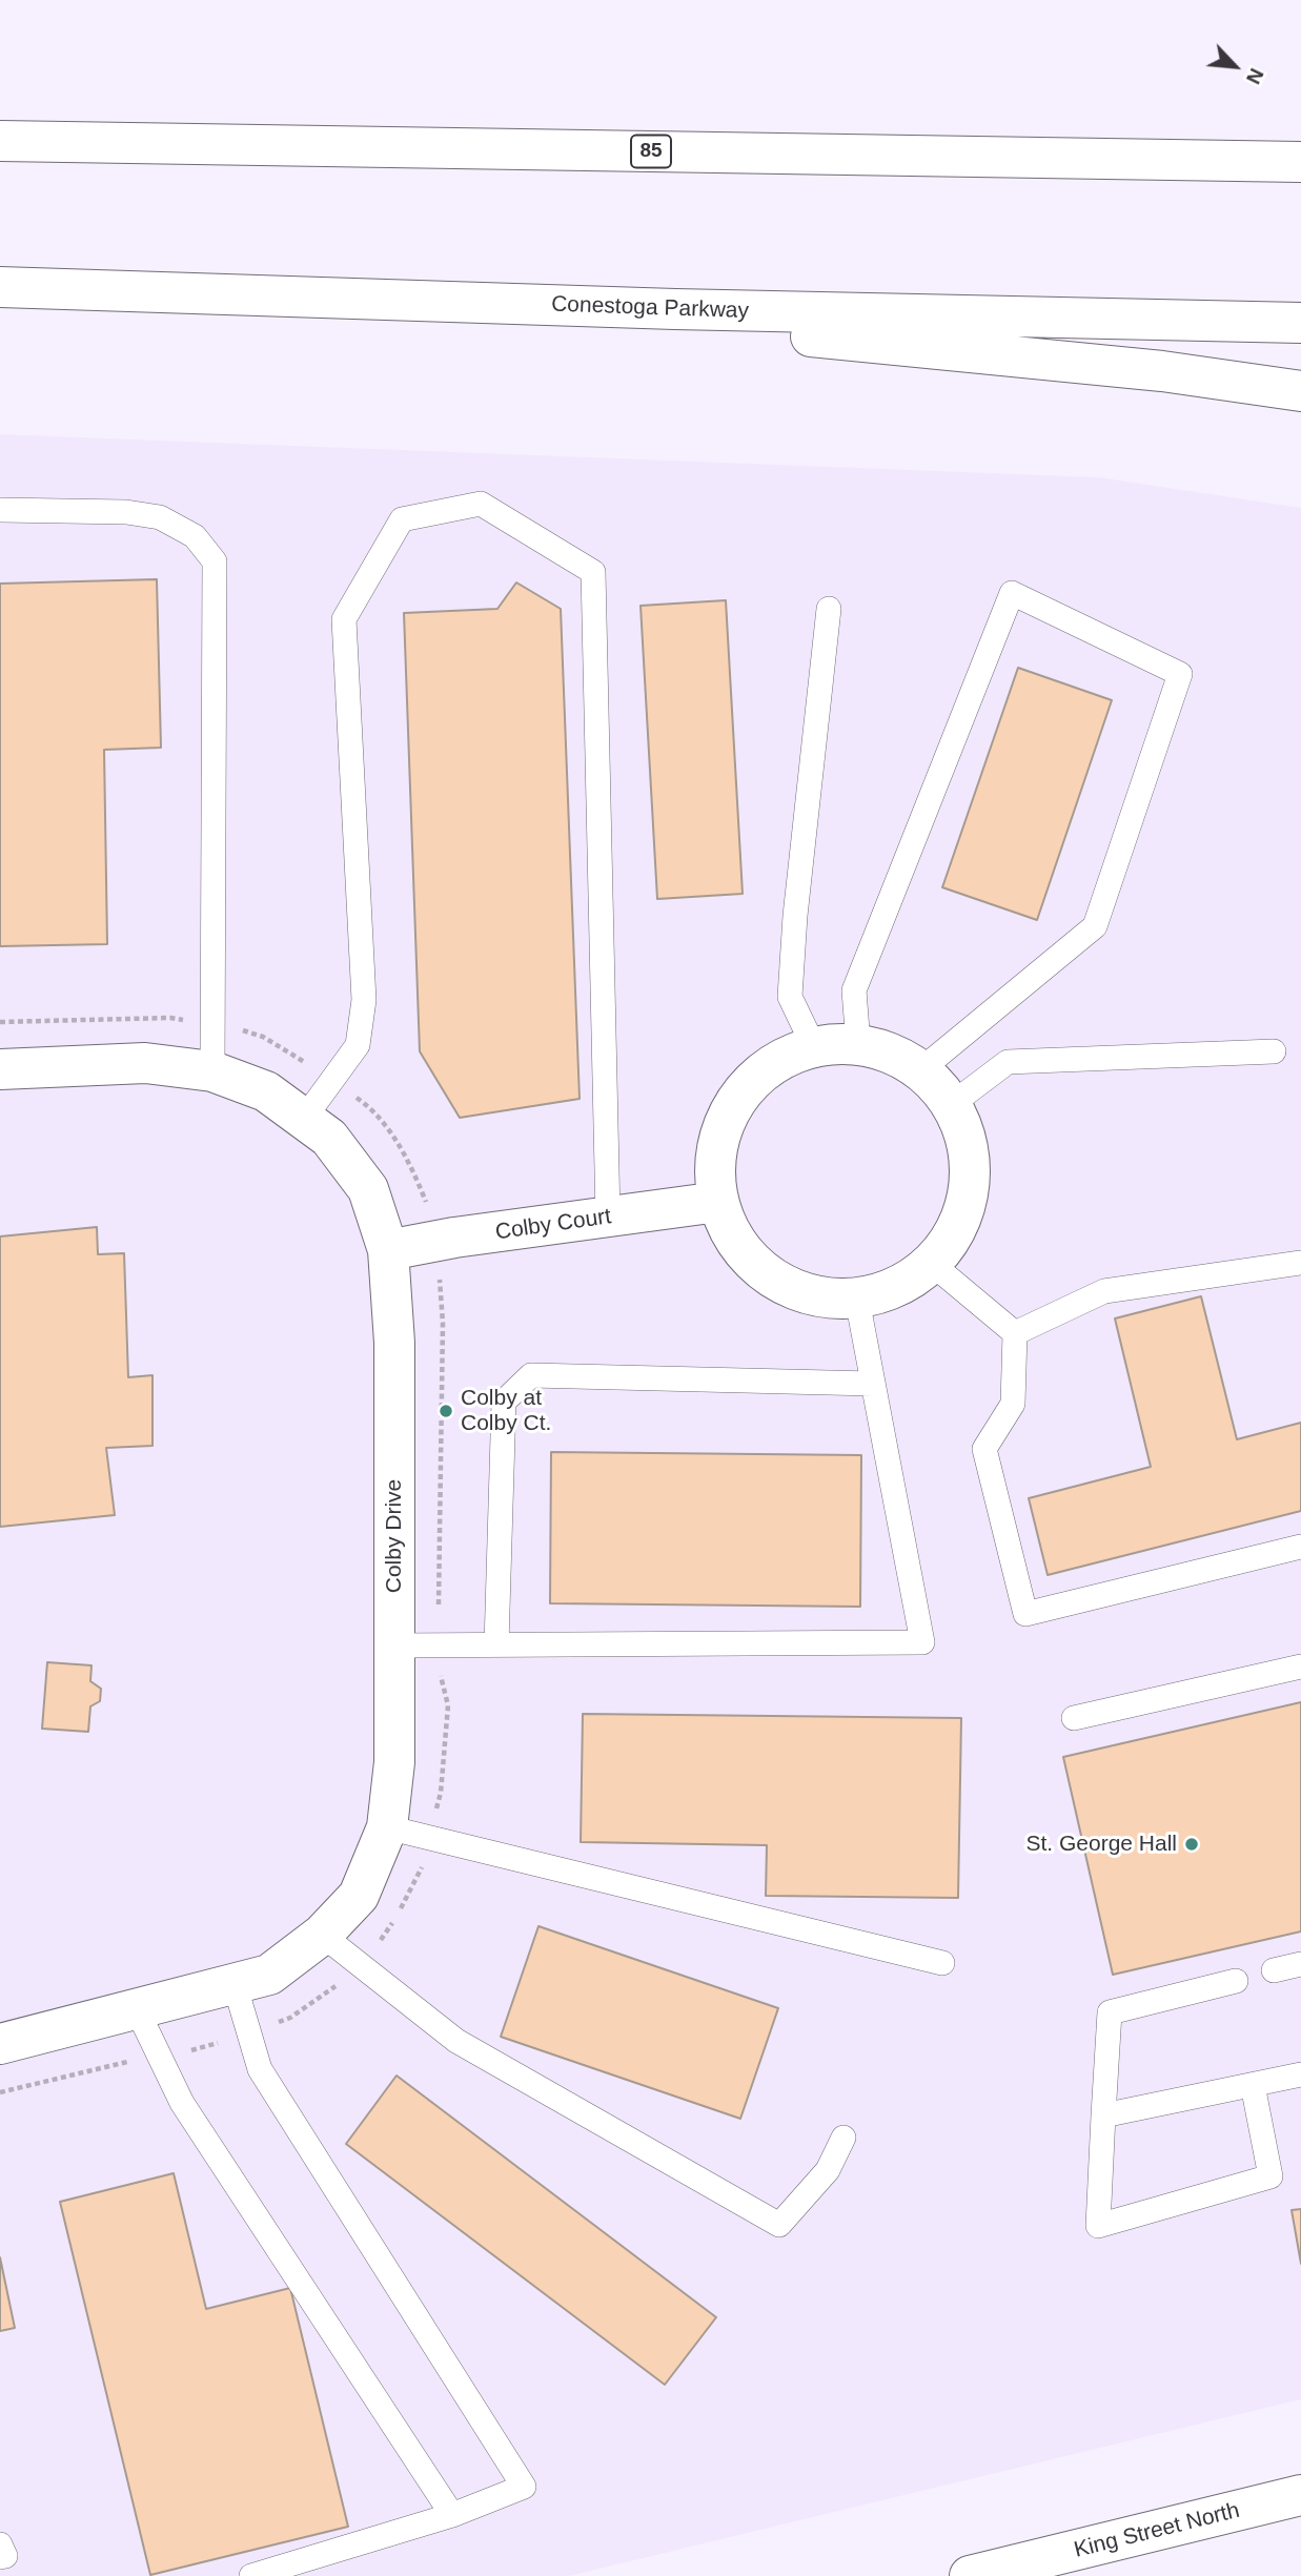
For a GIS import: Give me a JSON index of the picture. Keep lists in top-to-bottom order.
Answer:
{
  "streets": {
    "main road": [
      "85",
      "Conestoga Parkway",
      "Colby Court",
      "Colby Drive",
      "King Street North"
    ]
  },
  "crossings": [
    ["Colby Court", "Colby Drive"]
  ],
  "places": ["Colby at Colby Ct.", "St. George Hall"],
  "north": "bottom right"
}
